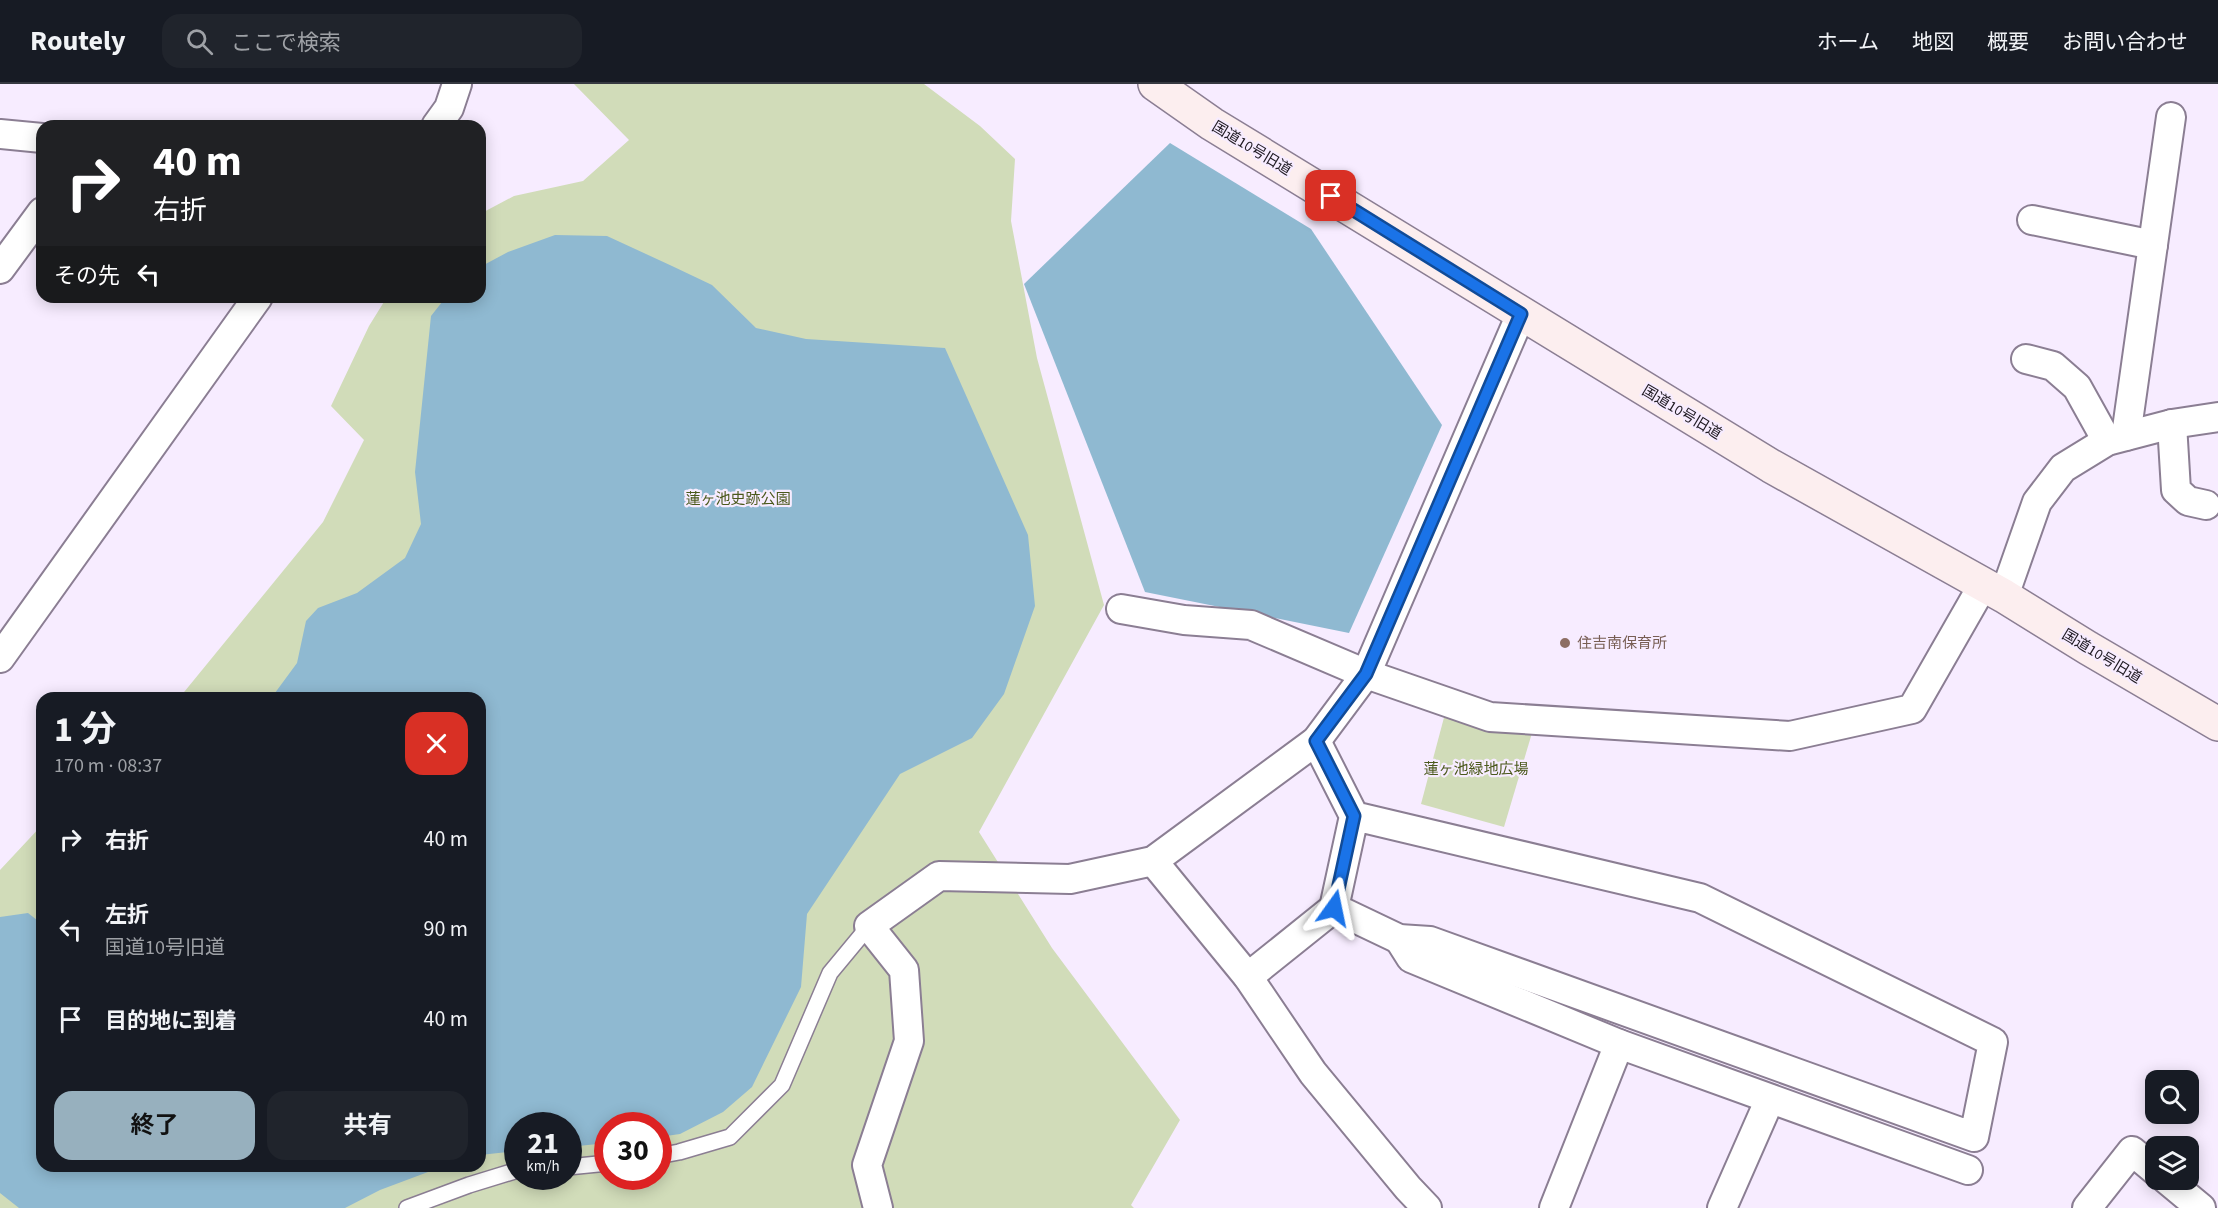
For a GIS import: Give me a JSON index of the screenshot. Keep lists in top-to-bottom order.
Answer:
{
  "streets": {
    "street": ["国道10号旧道"]
  },
  "parks": ["蓮ヶ池史跡公園", "蓮ヶ池緑地広場"],
  "places": ["住吉南保育所"],
  "page": {
    "header": "Routely",
    "search": "ここで検索",
    "nav": [
      "ホーム",
      "地図",
      "概要",
      "お問い合わせ"
    ],
    "turn": ["40 m", "右折"],
    "then": "その先",
    "heading": ["1 分", "170 m · 08:37"],
    "list": [
      {
        "name": "右折",
        "value": "40 m"
      },
      {
        "name": "左折",
        "note": "国道10号旧道",
        "value": "90 m"
      },
      {
        "name": "目的地に到着",
        "value": "40 m"
      }
    ],
    "buttons": ["終了", "共有"],
    "speed": "21 km/h",
    "limit": "30"
  }
}
